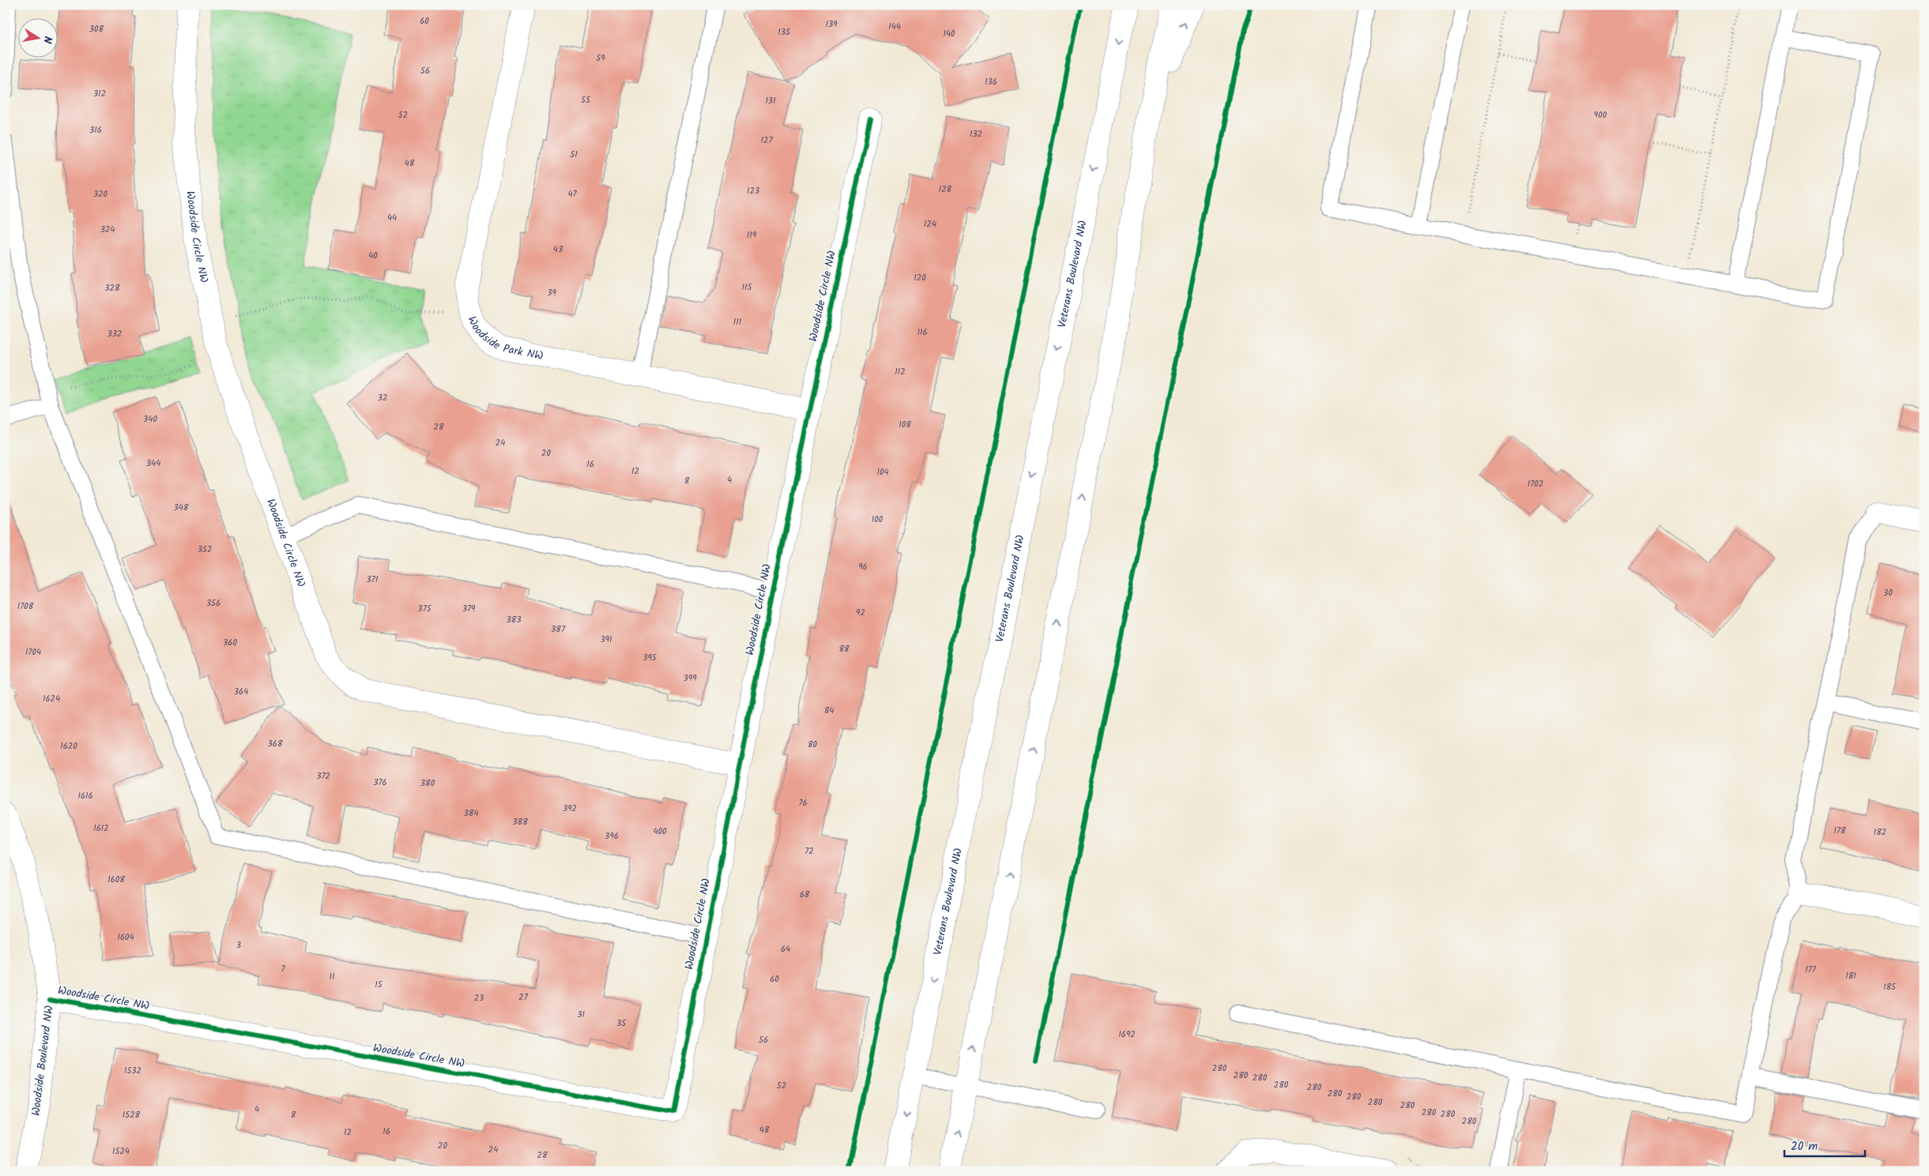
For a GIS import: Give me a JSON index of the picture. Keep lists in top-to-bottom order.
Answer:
{
  "streets": {
    "street": [
      "Woodside Circle NW",
      "Veterans Boulevard NW",
      "Woodside Park NW",
      "Woodside Boulevard NW"
    ]
  },
  "crossings": [
    ["Woodside Circle NW", "Woodside Park NW"],
    ["Woodside Circle NW", "Woodside Boulevard NW"]
  ],
  "house_numbers": [
    "60",
    "139",
    "144",
    "308",
    "135",
    "140",
    "59",
    "56",
    "136",
    "312",
    "55",
    "131",
    "52",
    "900",
    "316",
    "132",
    "127",
    "51",
    "48",
    "128",
    "123",
    "320",
    "47",
    "44",
    "124",
    "324",
    "119",
    "43",
    "40",
    "120",
    "115",
    "328",
    "39",
    "111",
    "116",
    "332",
    "112",
    "32",
    "340",
    "108",
    "28",
    "24",
    "20",
    "344",
    "16",
    "12",
    "104",
    "4",
    "8",
    "1702",
    "348",
    "100",
    "352",
    "96",
    "371",
    "30",
    "356",
    "1708",
    "375",
    "379",
    "92",
    "383",
    "387",
    "391",
    "360",
    "88",
    "1704",
    "395",
    "399",
    "364",
    "1624",
    "84",
    "368",
    "80",
    "1620",
    "372",
    "376",
    "380",
    "1616",
    "76",
    "392",
    "384",
    "388",
    "1612",
    "178",
    "400",
    "182",
    "396",
    "72",
    "1608",
    "68",
    "1604",
    "3",
    "64",
    "7",
    "177",
    "181",
    "11",
    "60",
    "15",
    "185",
    "27",
    "23",
    "31",
    "35",
    "1692",
    "56",
    "280",
    "1532",
    "280",
    "280",
    "280",
    "52",
    "280",
    "280",
    "280",
    "280",
    "280",
    "4",
    "280",
    "280",
    "1528",
    "8",
    "280",
    "48",
    "16",
    "12",
    "20",
    "24",
    "1524",
    "28"
  ],
  "scale_bar": "20 m",
  "north": "right"
}
